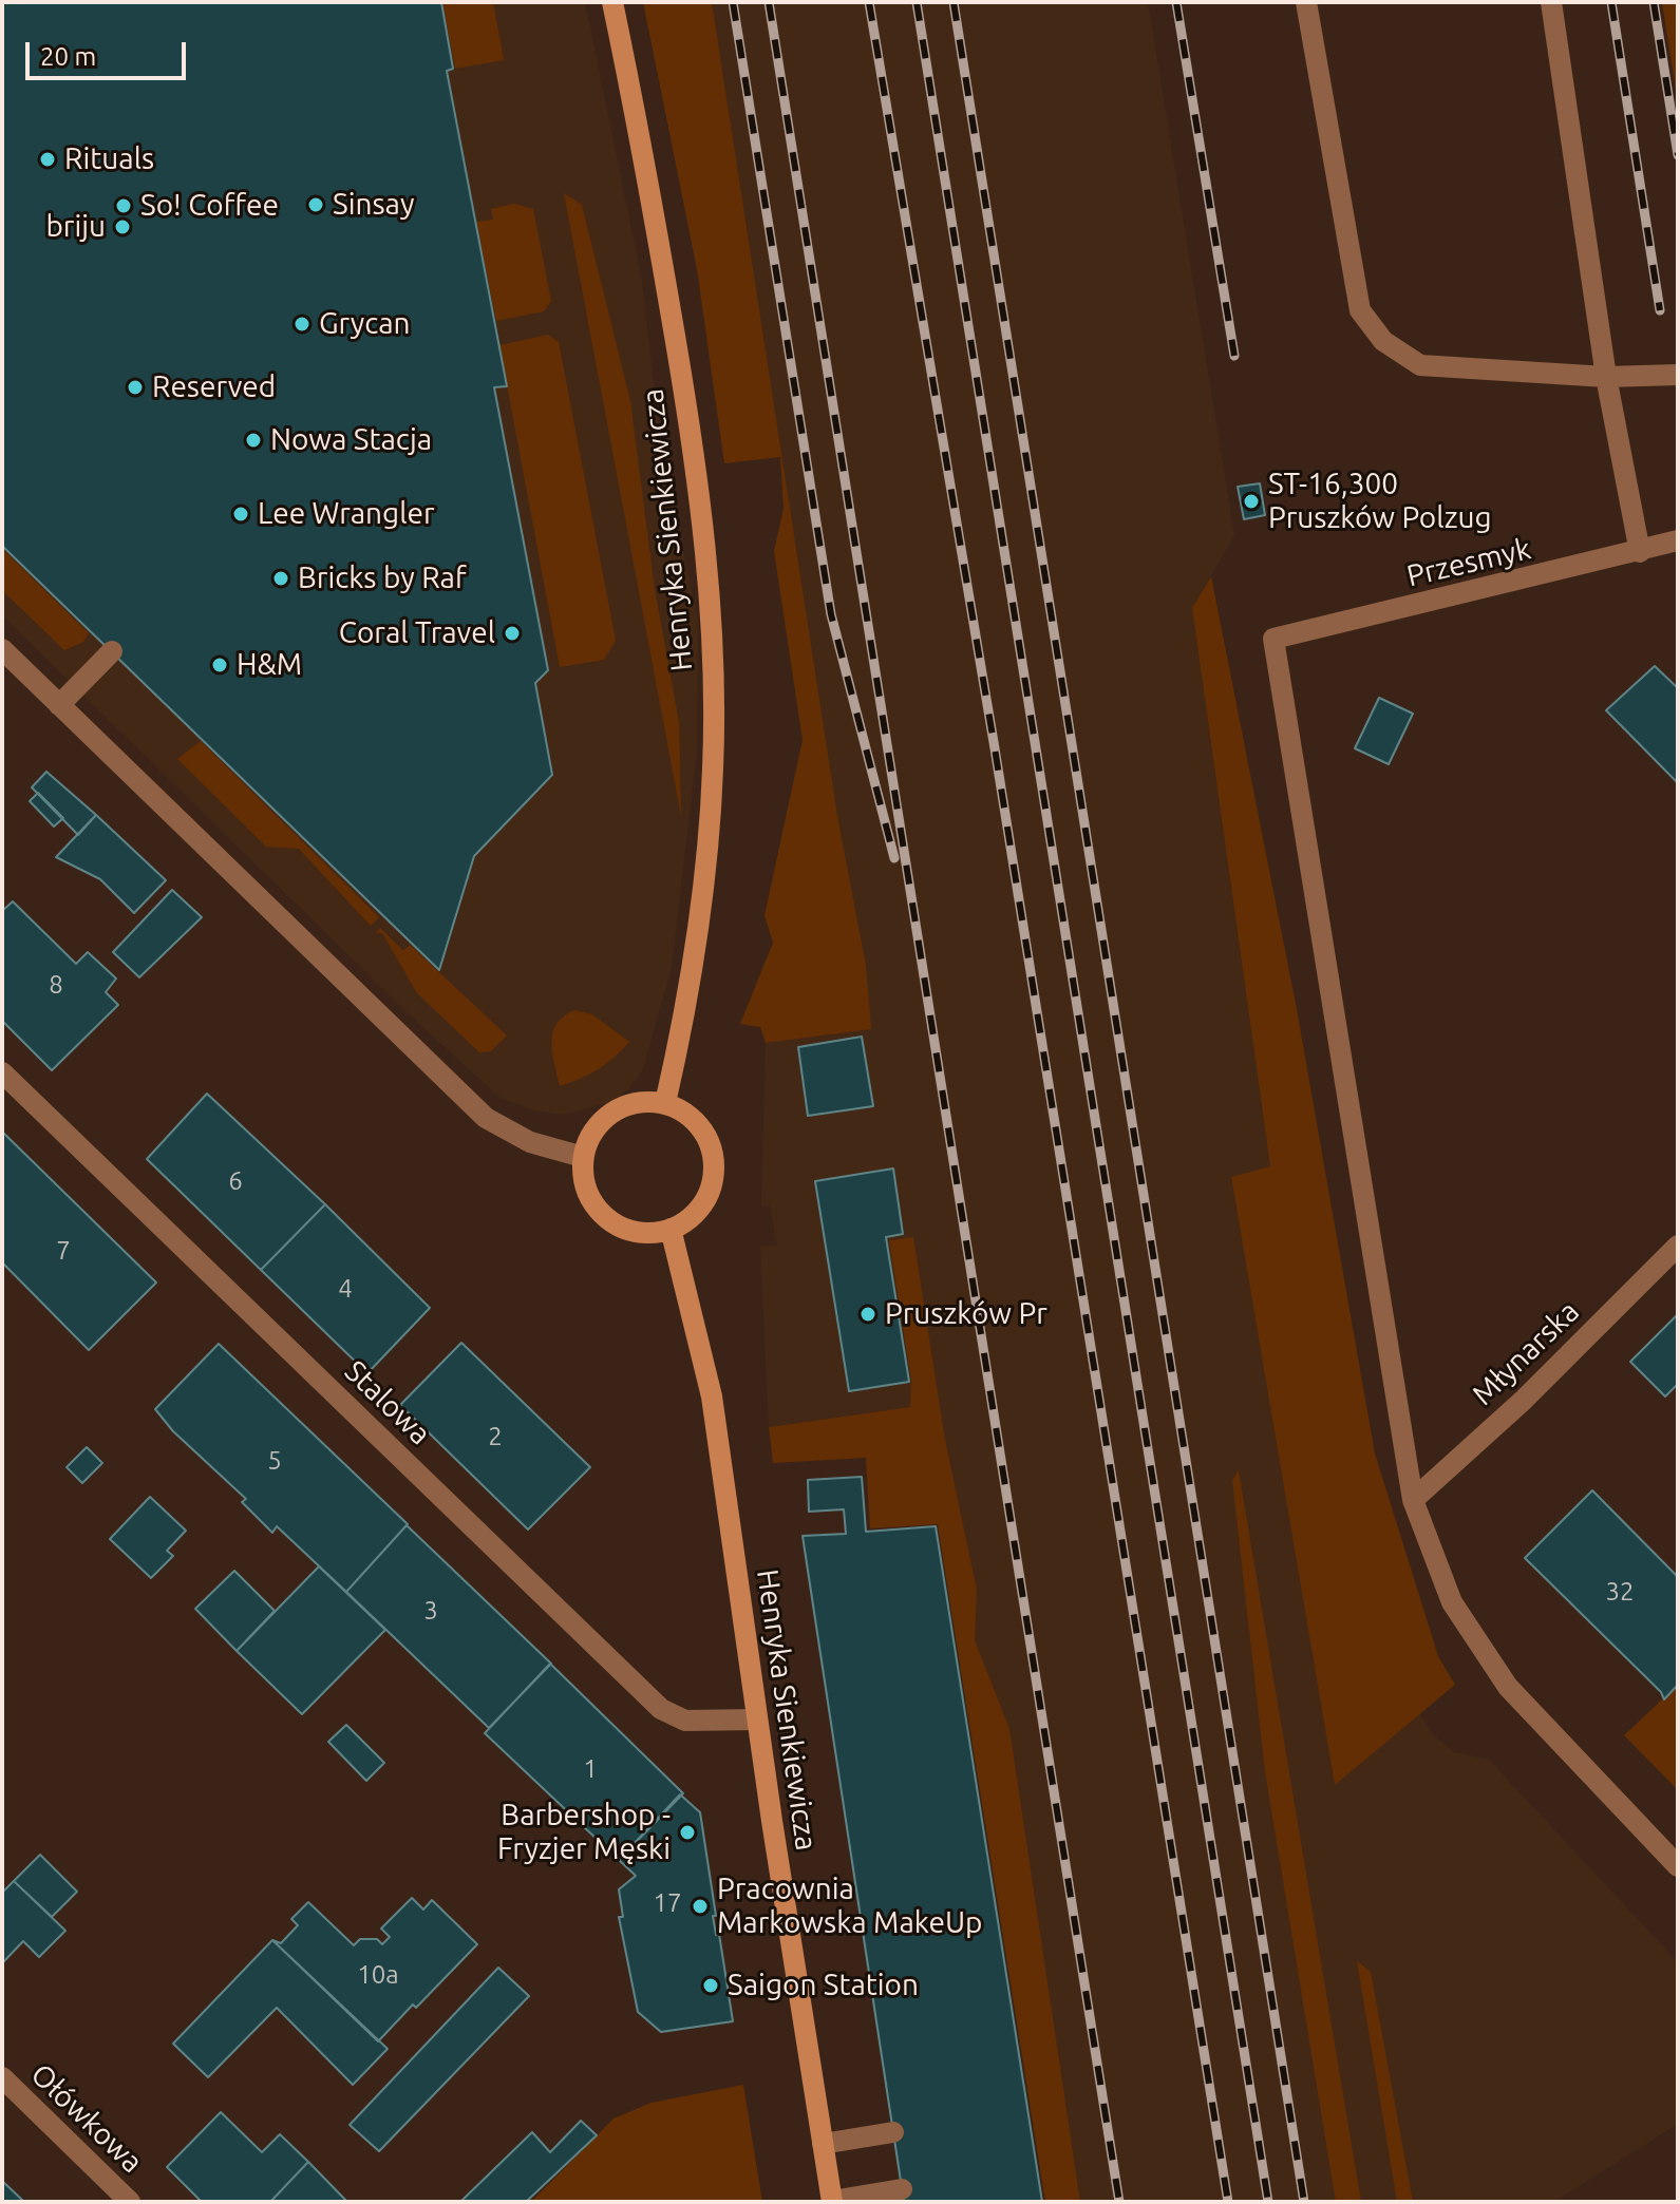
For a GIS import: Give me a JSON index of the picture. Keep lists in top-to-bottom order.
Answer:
{
  "streets": {
    "street": [
      "Henryka Sienkiewicza",
      "Przesmyk",
      "Młynarska",
      "Stalowa",
      "Ołówkowa"
    ]
  },
  "crossings": [
    ["Henryka Sienkiewicza", "Stalowa"],
    ["Przesmyk", "Młynarska"]
  ],
  "places": [
    "Rituals",
    "Sinsay",
    "So! Coffee",
    "briju",
    "Grycan",
    "Reserved",
    "Nowa Stacja",
    "ST-16,300 Pruszków Polzug",
    "Lee Wrangler",
    "Bricks by Raf",
    "Coral Travel",
    "H&M",
    "Pruszków Pr",
    "Barbershop - Fryzjer Męski",
    "Pracownia Markowska MakeUp",
    "Saigon Station"
  ],
  "house_numbers": [
    "8",
    "6",
    "7",
    "4",
    "2",
    "5",
    "32",
    "3",
    "1",
    "17",
    "10a"
  ],
  "scale_bar": "20 m"
}
